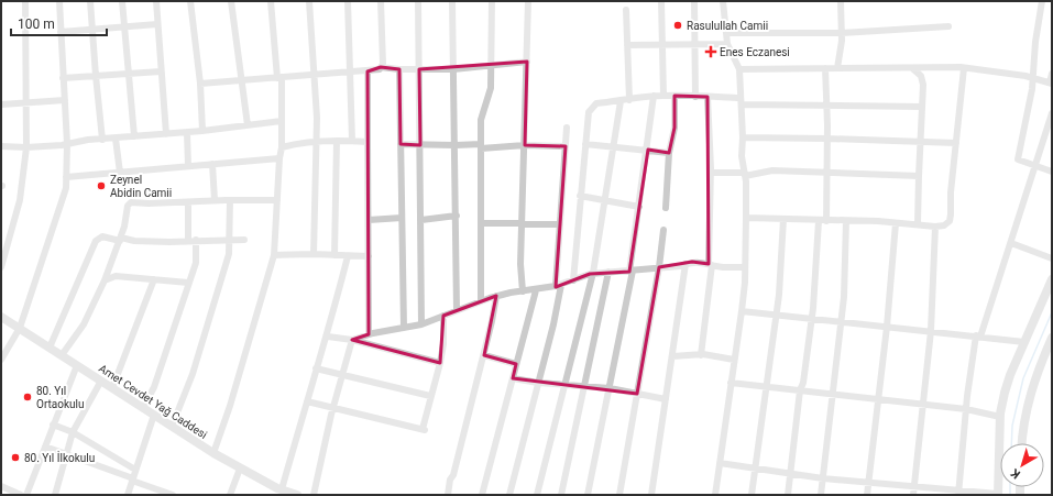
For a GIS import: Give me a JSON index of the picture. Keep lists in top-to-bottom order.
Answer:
{
  "streets": {
    "street": ["Amet Cevdet Yağ Caddesi"]
  },
  "places": {
    "other": [
      "Rasulullah Camii",
      "Zeynel Abidin Camii",
      "80. Yıl Ortaokulu",
      "80. Yıl İlkokulu"
    ],
    "health": ["Enes Eczanesi"]
  },
  "scale_bar": "100 m",
  "north": "bottom left"
}
